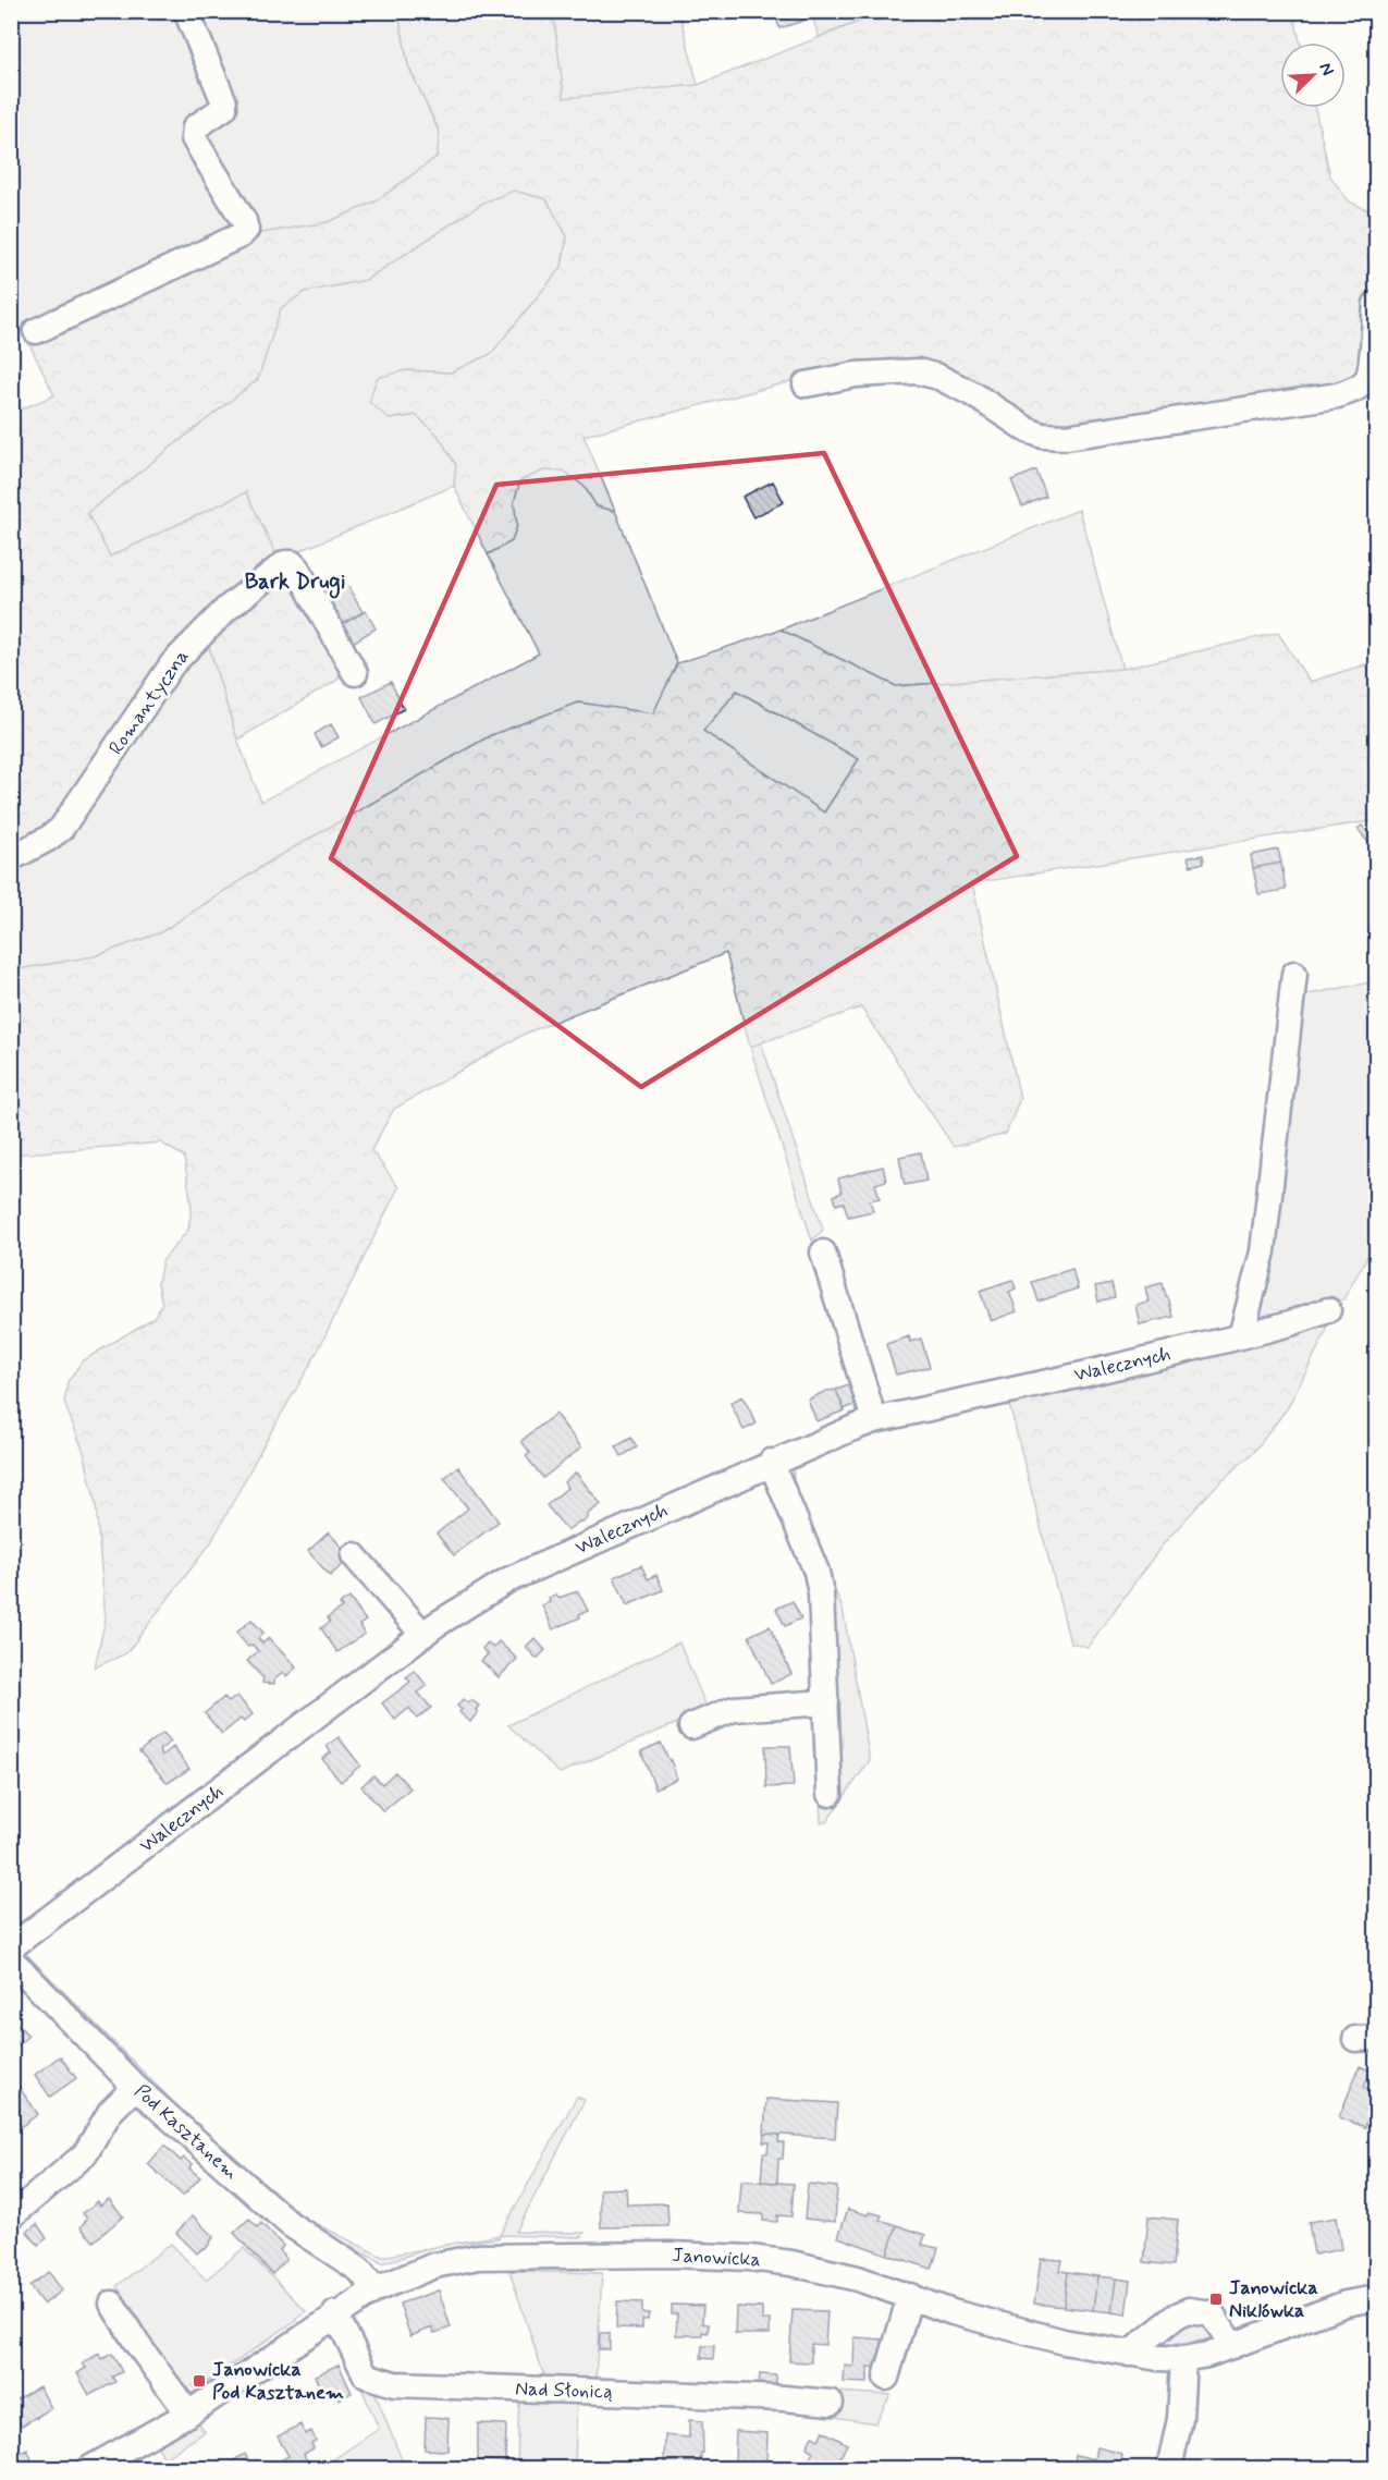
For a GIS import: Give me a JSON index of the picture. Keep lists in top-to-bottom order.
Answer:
{
  "streets": {
    "street": [
      "Romantyczna",
      "Walecznych",
      "Pod Kasztanem",
      "Janowicka",
      "Nad Słonicą"
    ]
  },
  "crossings": [
    ["Pod Kasztanem", "Janowicka"],
    ["Janowicka", "Nad Słonicą"]
  ],
  "districts": ["Bark Drugi"],
  "places": {
    "transit": ["Janowicka Niklówka", "Janowicka Pod Kasztanem"]
  },
  "north": "top right"
}
